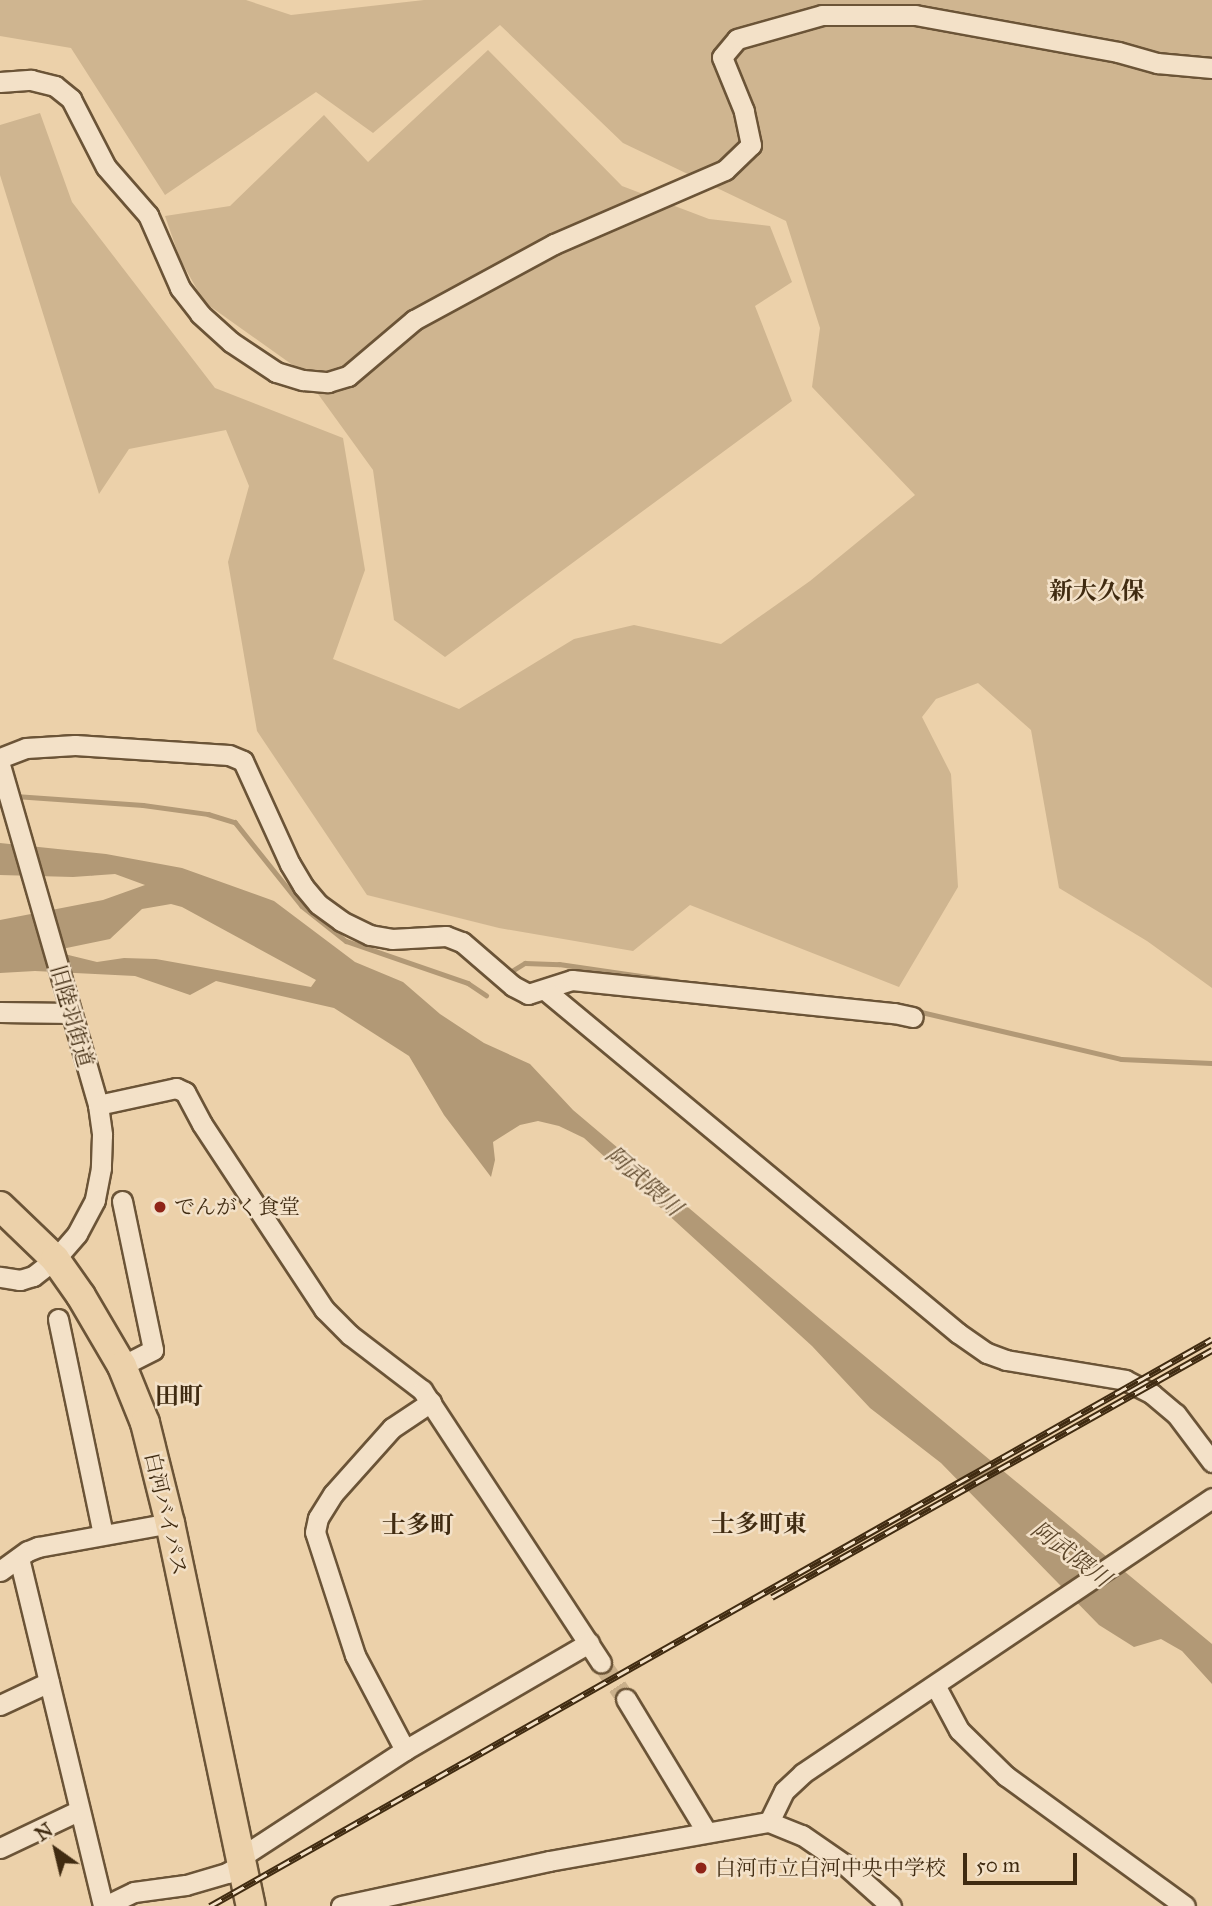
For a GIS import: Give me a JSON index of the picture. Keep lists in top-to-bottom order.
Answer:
{
  "streets": {
    "highway": ["白河バイパス"],
    "street": ["旧陸羽街道"]
  },
  "crossings": [
    ["旧陸羽街道", "白河バイパス"]
  ],
  "districts": [
    "新大久保",
    "田町",
    "士多町東",
    "士多町"
  ],
  "water": ["阿武隈川"],
  "places": ["でんがく食堂", "白河市立白河中央中学校"],
  "scale_bar": "50 m",
  "north": "top left"
}
